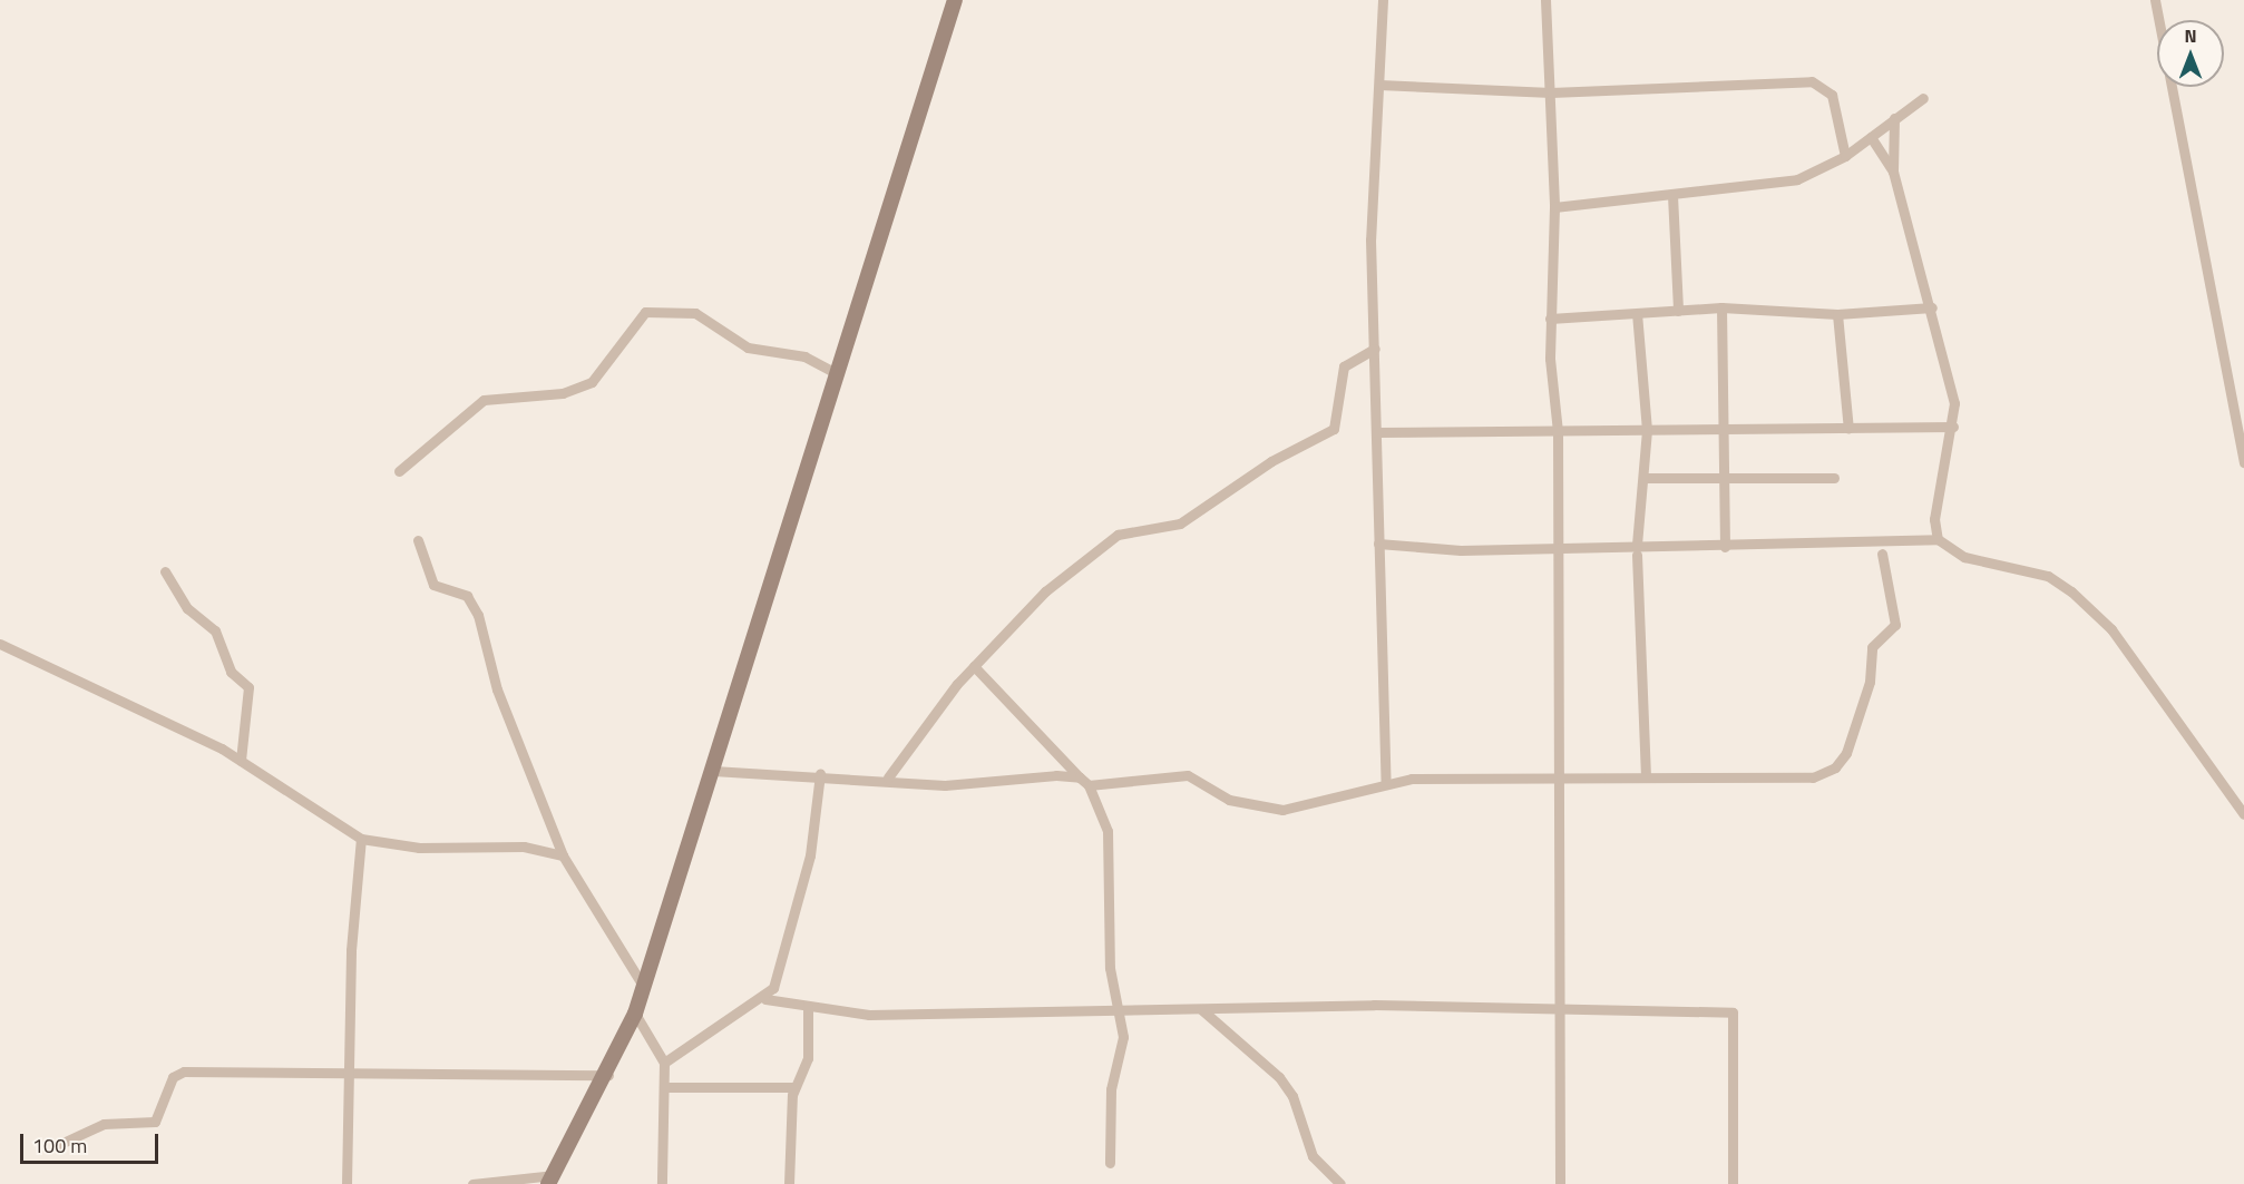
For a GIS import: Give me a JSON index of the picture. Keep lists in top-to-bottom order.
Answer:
{
  "scale_bar": "100 m",
  "north": "top"
}
